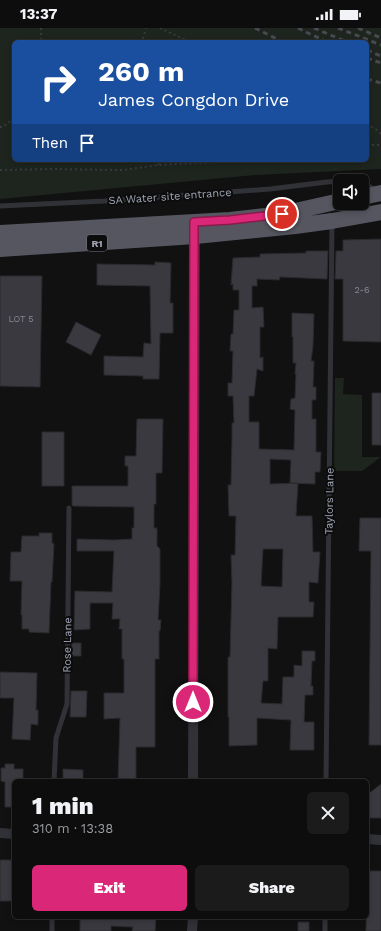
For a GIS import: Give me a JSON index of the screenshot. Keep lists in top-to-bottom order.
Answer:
{
  "streets": {
    "highway": ["R1"],
    "lane": ["SA Water site entrance", "Taylors Lane", "Rose Lane"]
  },
  "crossings": [
    ["R1", "Taylors Lane"]
  ],
  "house_numbers": ["2-6", "LOT 5"],
  "page": {
    "status": "13:37",
    "turn": ["260 m", "James Congdon Drive"],
    "then": "Then",
    "heading": ["1 min", "310 m · 13:38"],
    "buttons": ["Exit", "Share"]
  }
}
